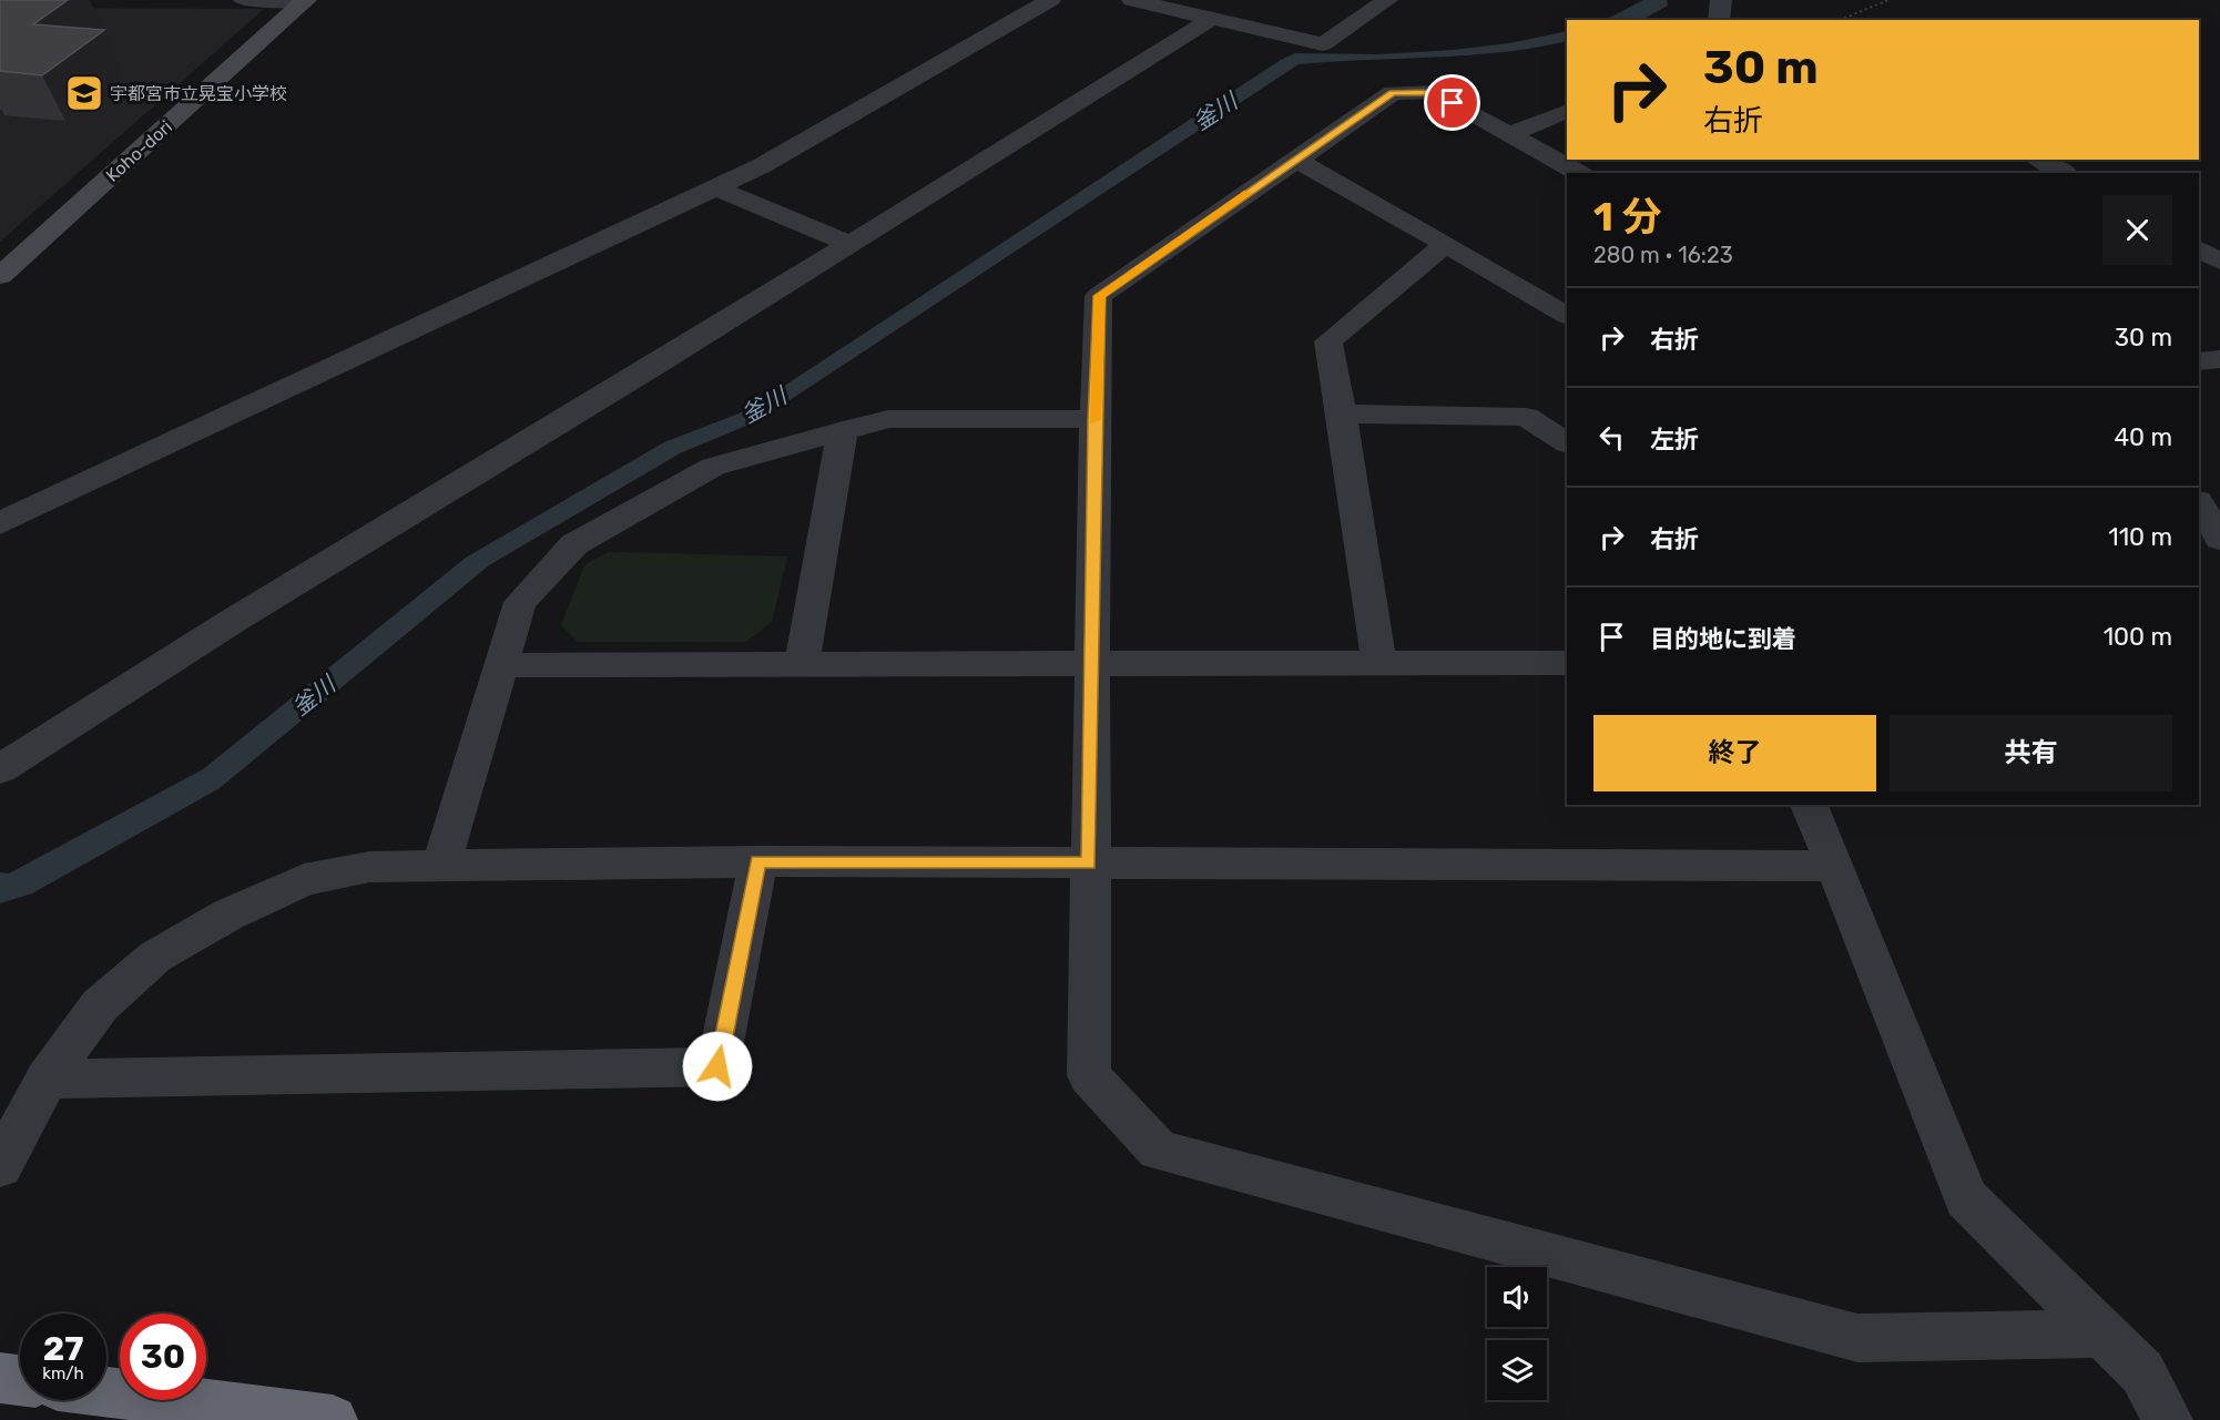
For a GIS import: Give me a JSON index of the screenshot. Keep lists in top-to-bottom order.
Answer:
{
  "streets": {
    "street": ["Koho-dori"]
  },
  "water": ["釜川"],
  "places": {
    "school or university": ["宇都宮市立晃宝小学校"]
  },
  "page": {
    "turn": ["30 m", "右折"],
    "heading": ["1 分", "280 m · 16:23"],
    "list": [
      {
        "name": "右折",
        "value": "30 m"
      },
      {
        "name": "左折",
        "value": "40 m"
      },
      {
        "name": "右折",
        "value": "110 m"
      },
      {
        "name": "目的地に到着",
        "value": "100 m"
      }
    ],
    "buttons": ["終了", "共有"],
    "speed": "27 km/h",
    "limit": "30"
  }
}
